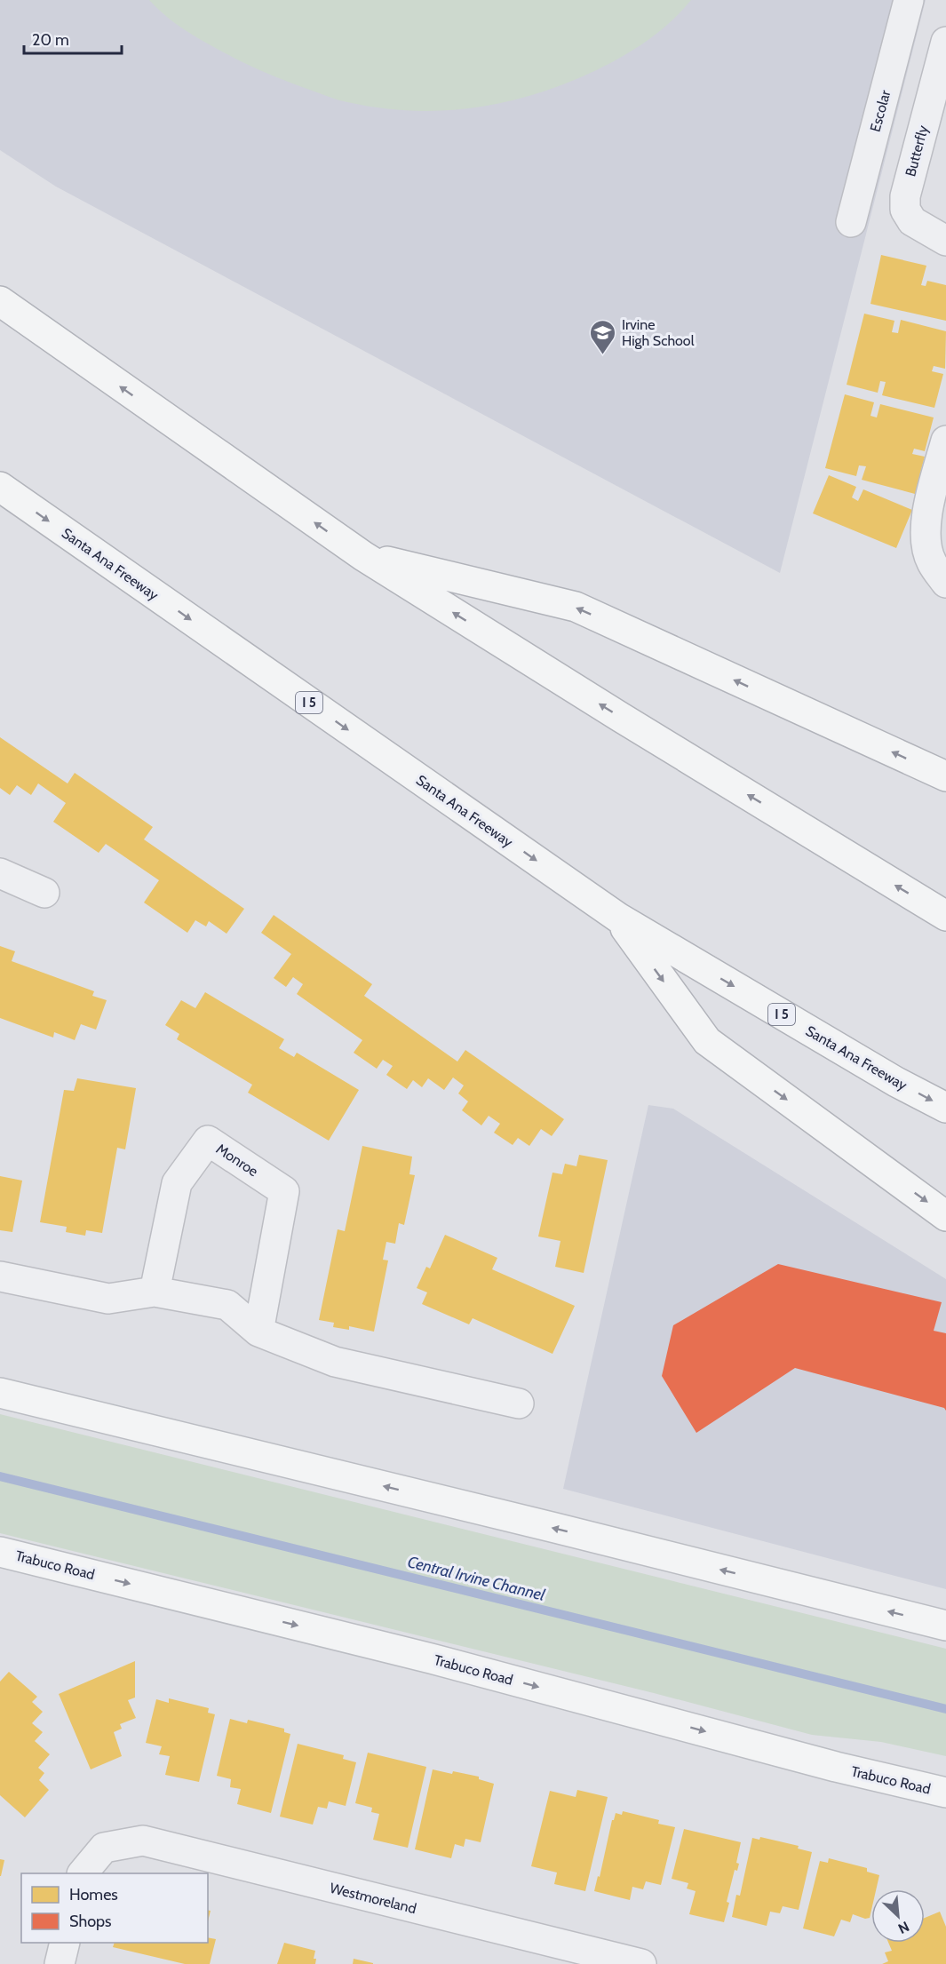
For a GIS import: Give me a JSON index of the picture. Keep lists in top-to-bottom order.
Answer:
{
  "streets": {
    "main road": ["Santa Ana Freeway", "I 5", "Trabuco Road"],
    "street": [
      "Escolar",
      "Butterfly",
      "Monroe",
      "Westmoreland"
    ]
  },
  "water": ["Central Irvine Channel"],
  "places": {
    "school or university": ["Irvine High School"]
  },
  "legend": ["Homes", "Shops"],
  "scale_bar": "20 m",
  "north": "bottom right"
}
